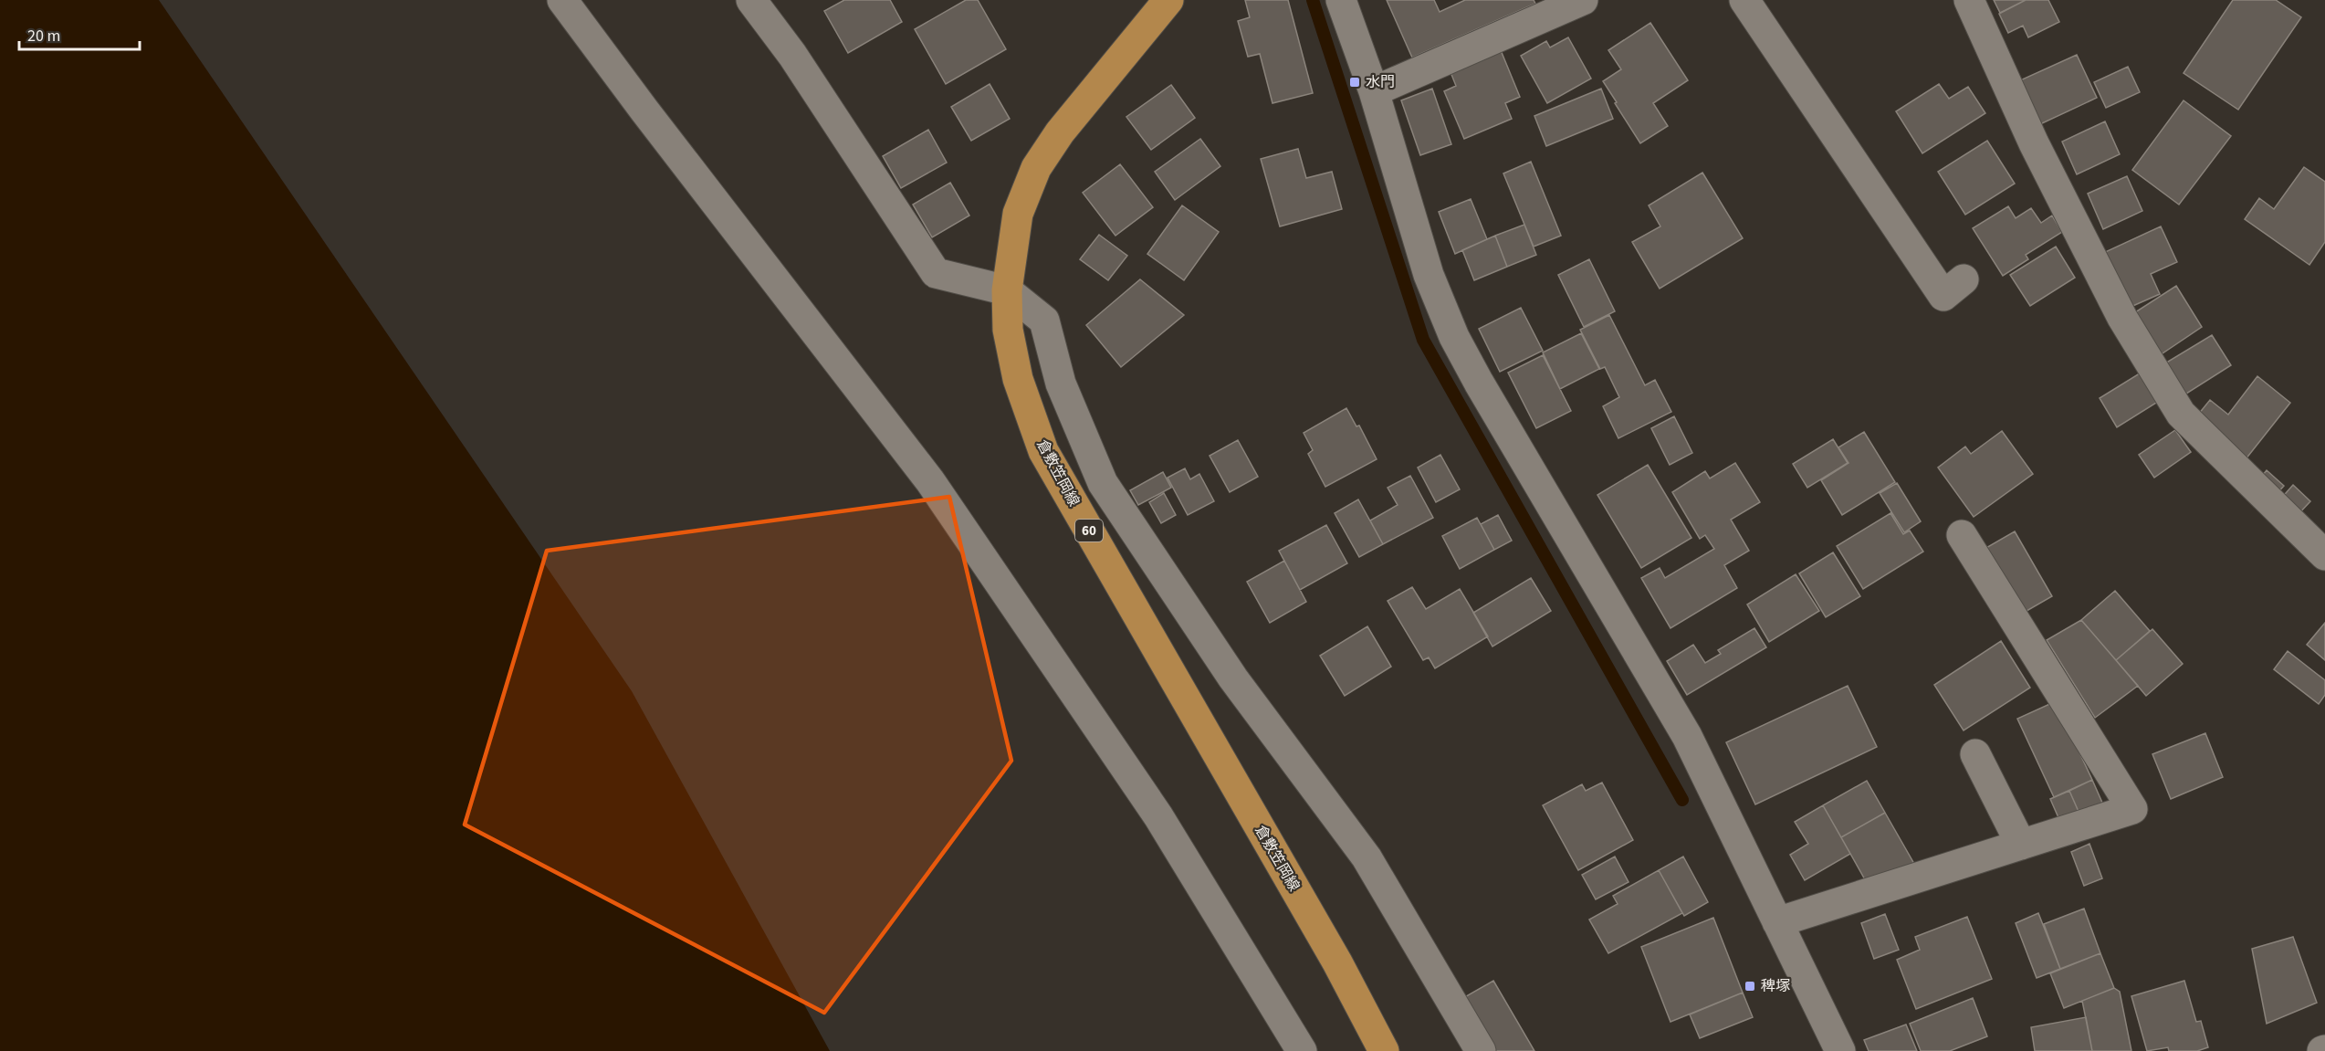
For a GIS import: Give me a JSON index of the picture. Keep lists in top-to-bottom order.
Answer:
{
  "streets": {
    "main road": ["倉敷笠岡線", "60"]
  },
  "places": {
    "transit": ["水門", "稗塚"]
  },
  "scale_bar": "20 m"
}
